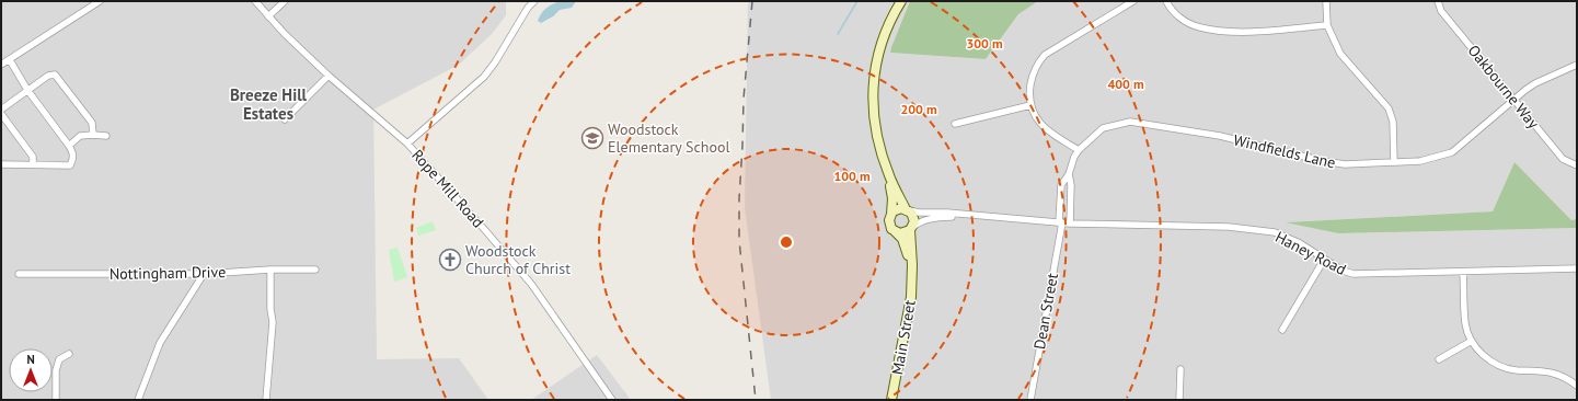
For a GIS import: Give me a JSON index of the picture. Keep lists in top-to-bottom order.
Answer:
{
  "streets": {
    "main road": ["Main Street"],
    "street": [
      "Oakbourne Way",
      "Windfields Lane",
      "Rope Mill Road",
      "Haney Road",
      "Nottingham Drive",
      "Dean Street"
    ]
  },
  "crossings": [
    ["Oakbourne Way", "Windfields Lane"],
    ["Windfields Lane", "Dean Street"],
    ["Haney Road", "Dean Street"],
    ["Haney Road", "Main Street"]
  ],
  "districts": ["Breeze Hill Estates"],
  "places": {
    "school or university": ["Woodstock Elementary School"],
    "church": ["Woodstock Church of Christ"]
  },
  "north": "top",
  "rings": [
    "300 m",
    "400 m",
    "200 m",
    "100 m"
  ]
}
